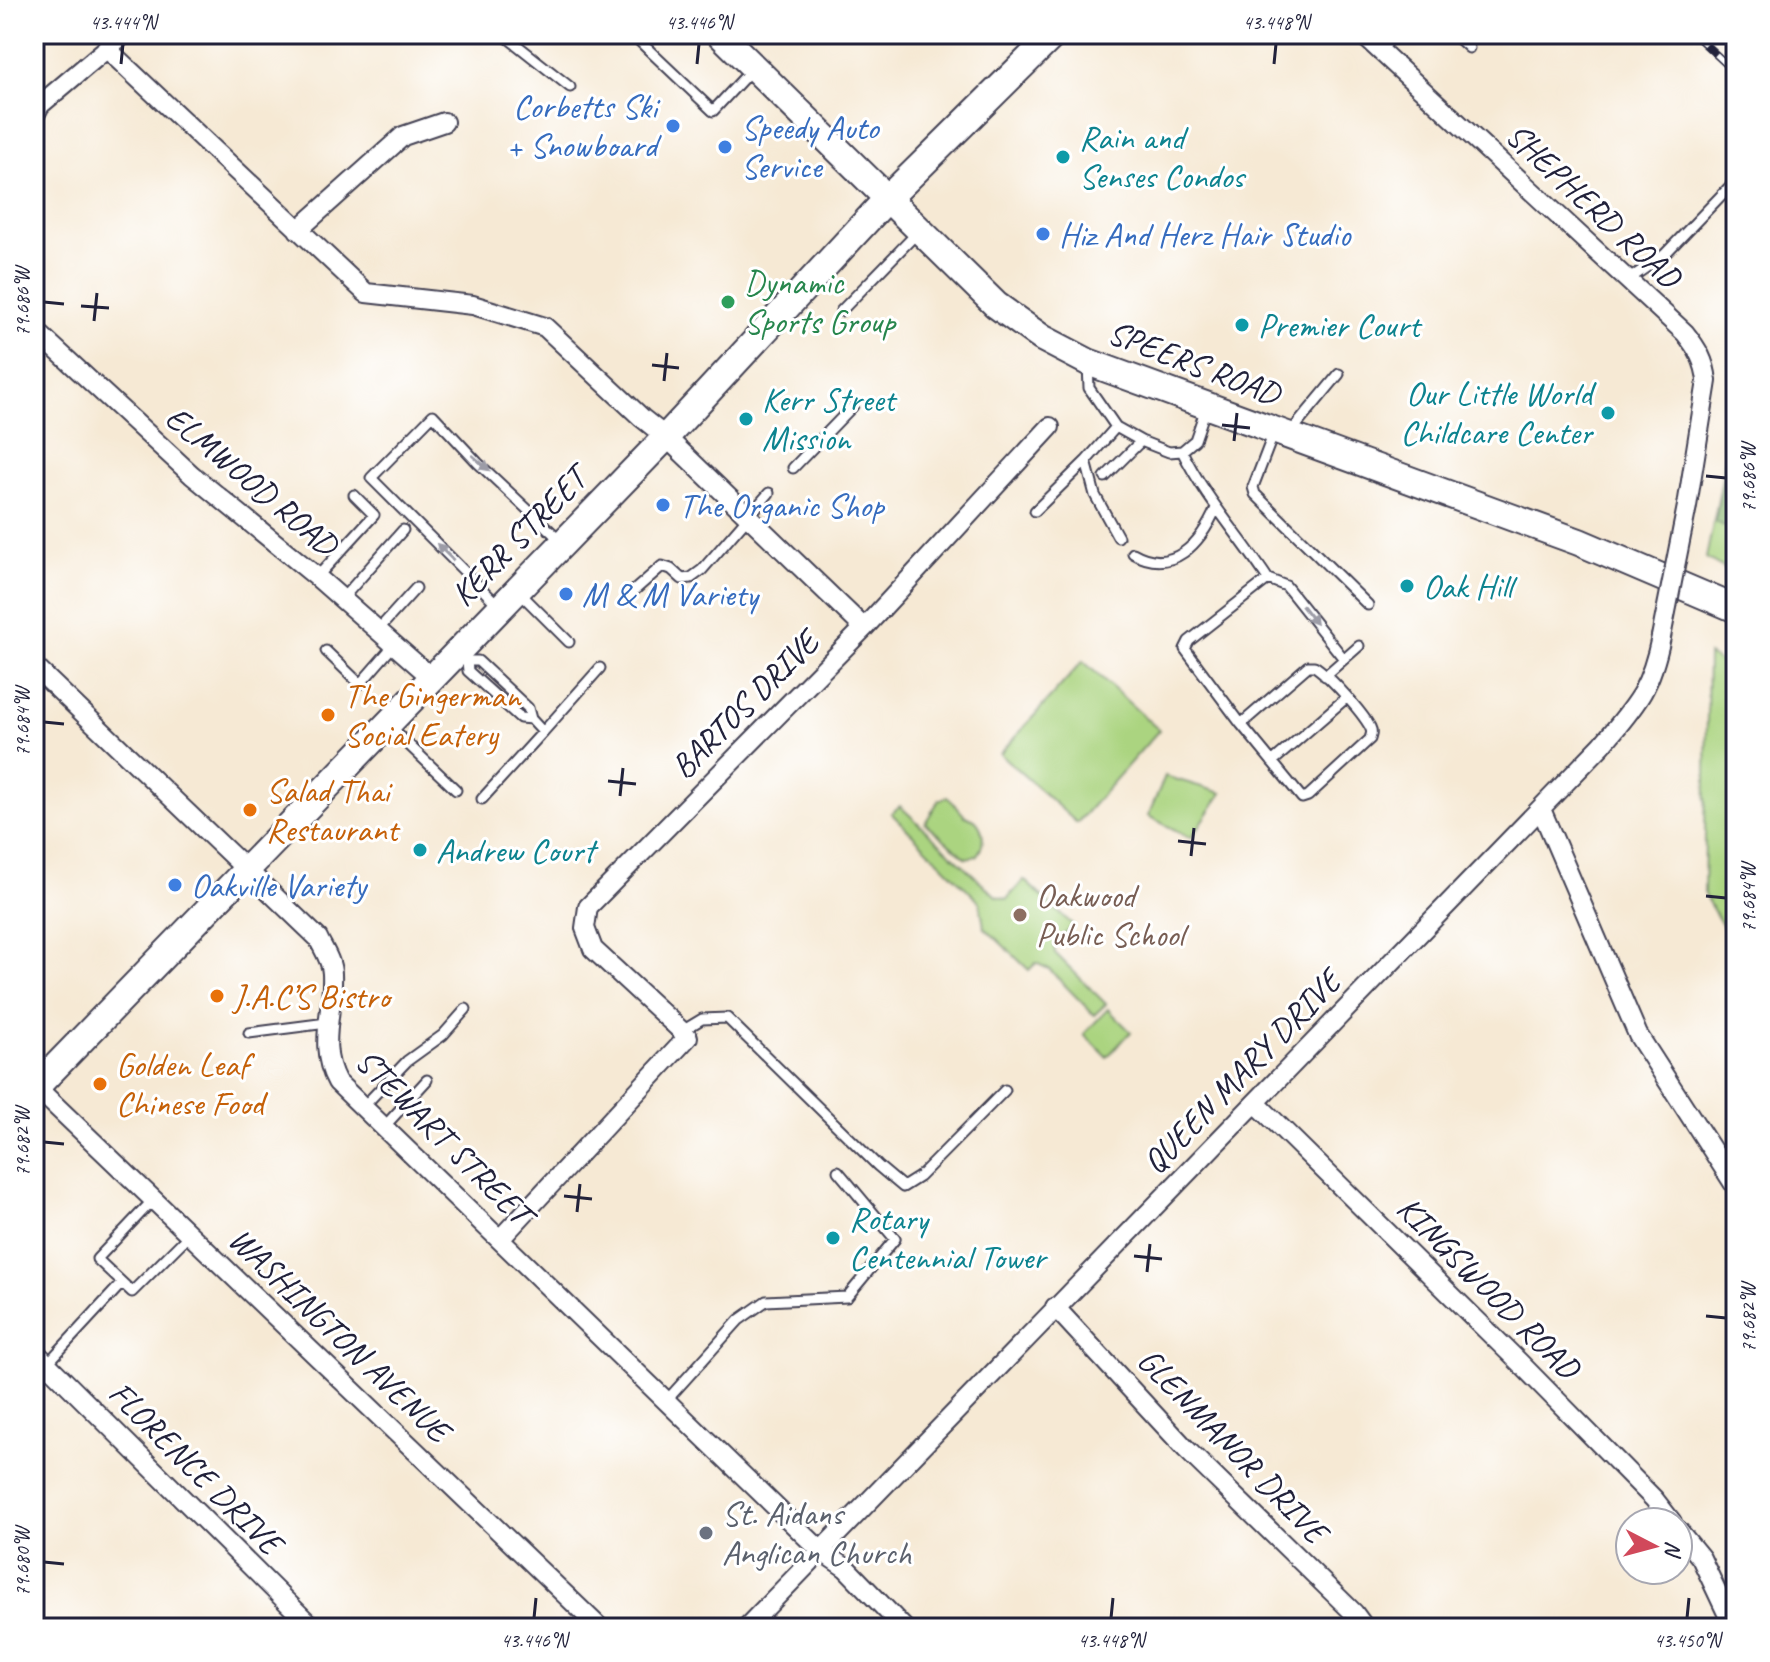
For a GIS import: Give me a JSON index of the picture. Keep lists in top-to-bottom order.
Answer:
{
  "streets": {
    "main road": ["SPEERS ROAD", "KERR STREET"],
    "street": [
      "SHEPHERD ROAD",
      "ELMWOOD ROAD",
      "BARTOS DRIVE",
      "QUEEN MARY DRIVE",
      "STEWART STREET",
      "KINGSWOOD ROAD",
      "WASHINGTON AVENUE",
      "GLENMANOR DRIVE",
      "FLORENCE DRIVE"
    ]
  },
  "crossings": [
    ["SHEPHERD ROAD", "QUEEN MARY DRIVE"],
    ["SPEERS ROAD", "KERR STREET"],
    ["ELMWOOD ROAD", "KERR STREET"],
    ["KERR STREET", "STEWART STREET"],
    ["KERR STREET", "WASHINGTON AVENUE"],
    ["QUEEN MARY DRIVE", "STEWART STREET"],
    ["QUEEN MARY DRIVE", "KINGSWOOD ROAD"],
    ["QUEEN MARY DRIVE", "GLENMANOR DRIVE"]
  ],
  "places": [
    "Corbetts Ski + Snowboard",
    "Speedy Auto Service",
    "Rain and Senses Condos",
    "Hiz And Herz Hair Studio",
    "Dynamic Sports Group",
    "Premier Court",
    "Our Little World Childcare Center",
    "Kerr Street Mission",
    "The Organic Shop",
    "Oak Hill",
    "M & M Variety",
    "The Gingerman Social Eatery",
    "Salad Thai Restaurant",
    "Andrew Court",
    "Oakville Variety",
    "Oakwood Public School",
    "J.A.C’S Bistro",
    "Golden Leaf Chinese Food",
    "Rotary Centennial Tower",
    "St. Aidans Anglican Church"
  ],
  "north": "right",
  "coordinates": [
    "43.444°N",
    "43.446°N",
    "43.448°N",
    "79.686°W",
    "79.684°W",
    "79.682°W",
    "79.680°W",
    "43.450°N"
  ]
}
